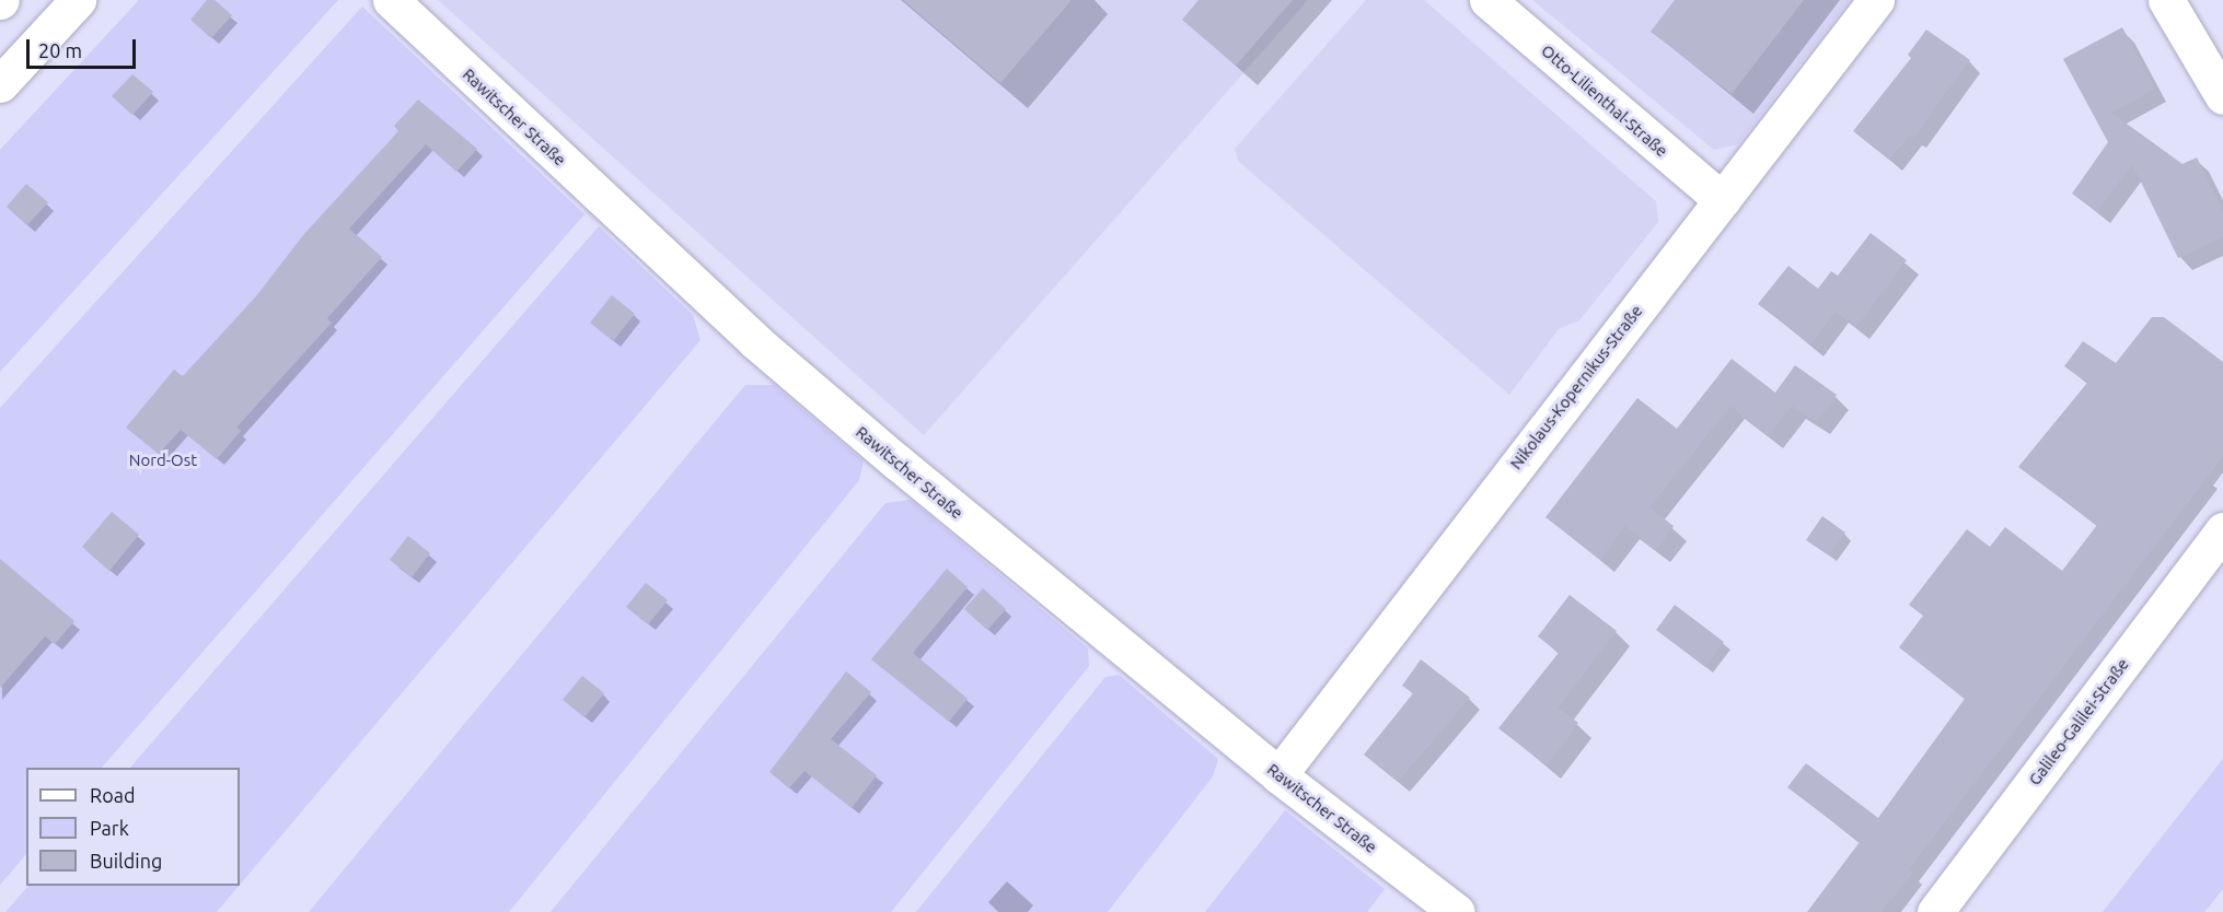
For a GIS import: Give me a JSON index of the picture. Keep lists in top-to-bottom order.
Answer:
{
  "streets": {
    "street": [
      "Otto-Lilienthal-Straße",
      "Rawitscher Straße",
      "Nikolaus-Kopernikus-Straße",
      "Galileo-Galilei-Straße"
    ]
  },
  "crossings": [
    ["Otto-Lilienthal-Straße", "Nikolaus-Kopernikus-Straße"],
    ["Rawitscher Straße", "Nikolaus-Kopernikus-Straße"]
  ],
  "parks": ["Nord-Ost"],
  "legend": ["Road", "Park", "Building"],
  "scale_bar": "20 m"
}
